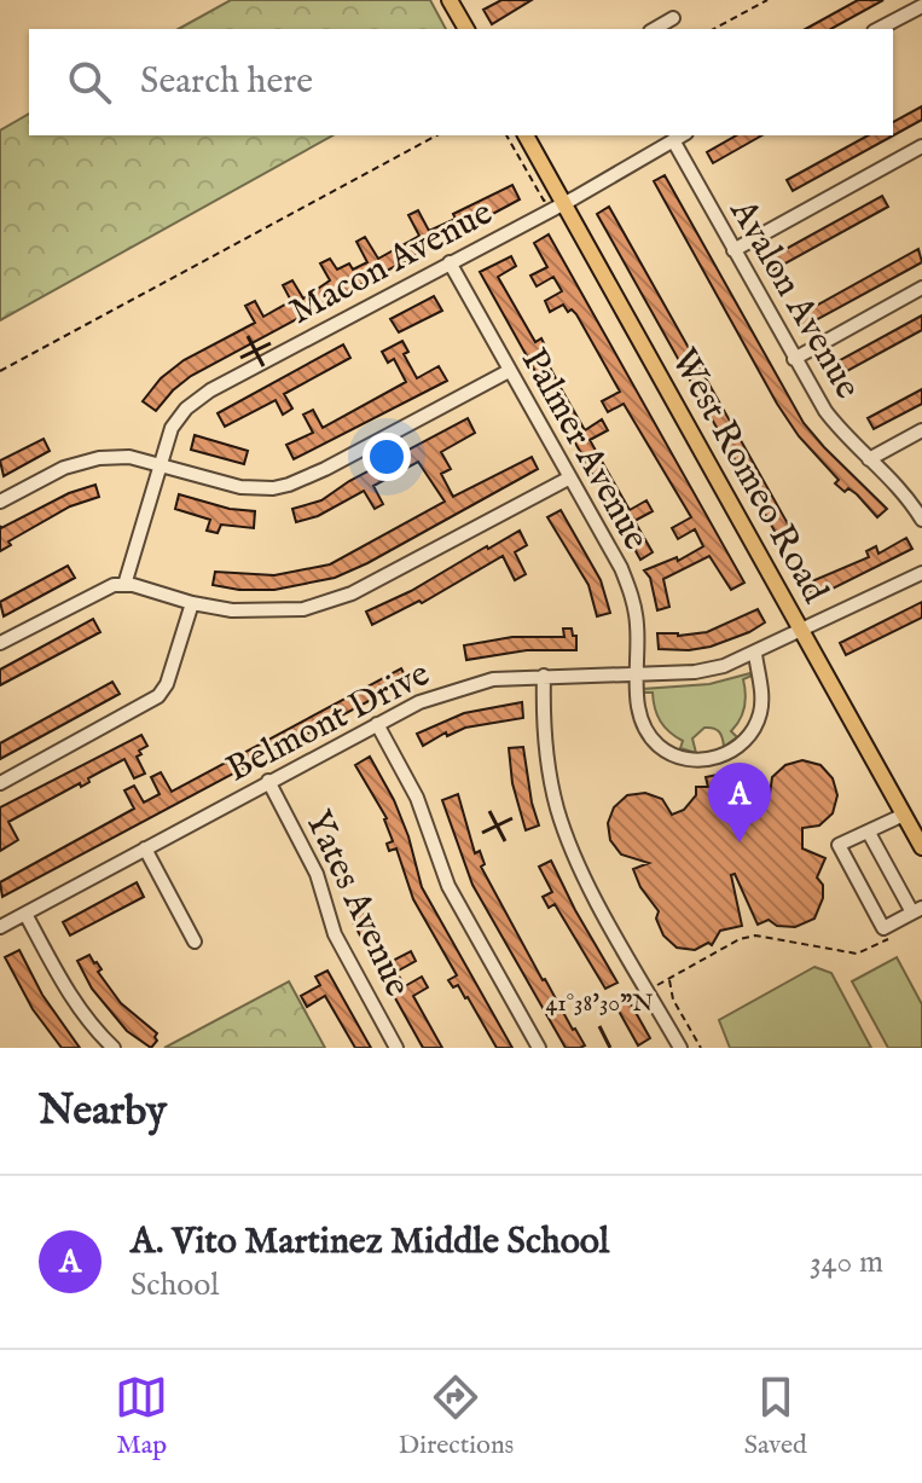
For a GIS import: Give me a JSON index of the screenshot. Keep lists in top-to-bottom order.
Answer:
{
  "streets": {
    "main road": ["West Romeo Road"],
    "street": [
      "Macon Avenue",
      "Avalon Avenue",
      "Palmer Avenue",
      "Belmont Drive",
      "Yates Avenue"
    ]
  },
  "crossings": [
    ["Macon Avenue", "Avalon Avenue"],
    ["Macon Avenue", "Palmer Avenue"],
    ["Macon Avenue", "West Romeo Road"],
    ["Palmer Avenue", "Belmont Drive"],
    ["West Romeo Road", "Belmont Drive"],
    ["Belmont Drive", "Yates Avenue"]
  ],
  "page": {
    "search": "Search here",
    "pins": "A",
    "heading": "Nearby",
    "list": [
      {
        "mark": "A",
        "name": "A. Vito Martinez Middle School",
        "note": "School",
        "value": "340 m"
      }
    ],
    "nav": ["Map", "Directions", "Saved"]
  },
  "coordinates": ["41°38'30\"N"]
}
